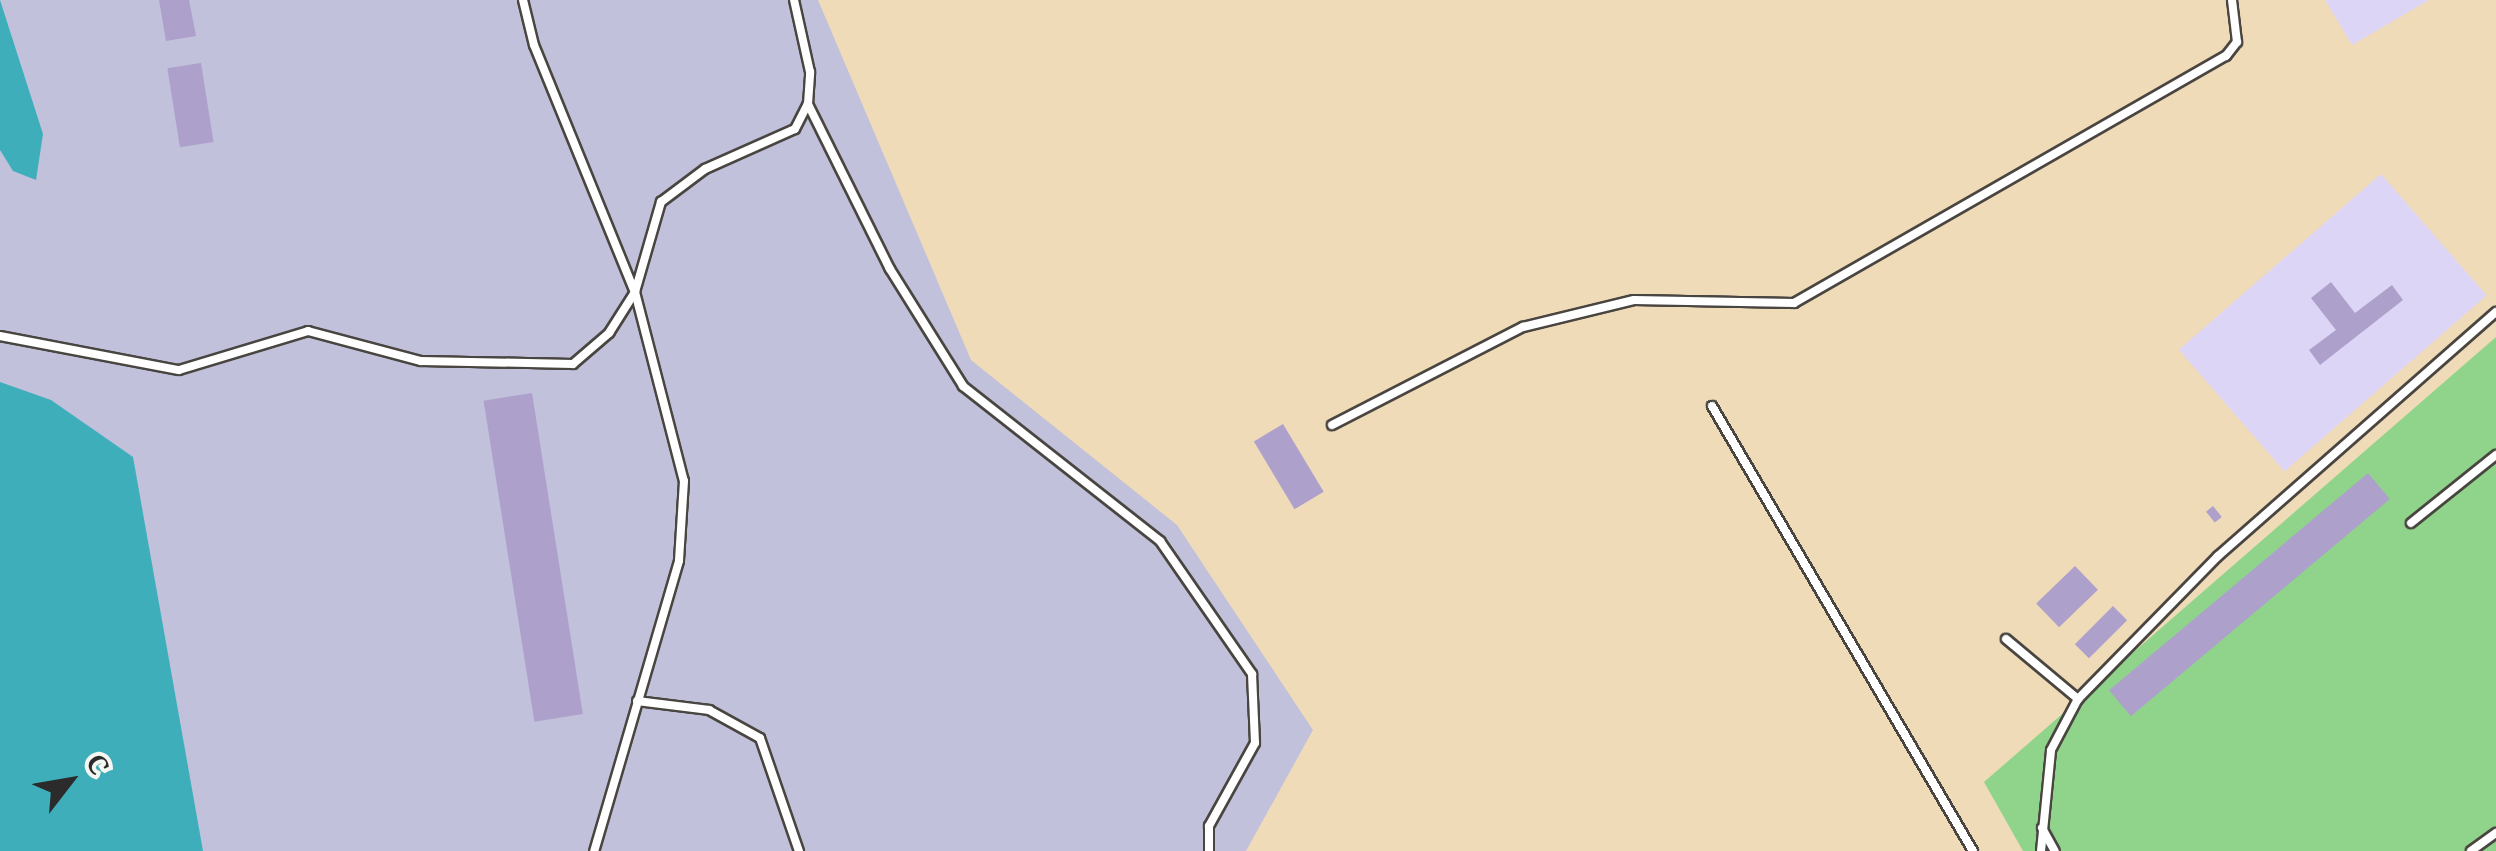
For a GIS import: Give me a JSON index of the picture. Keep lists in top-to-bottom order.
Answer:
{
  "north": "top right"
}
